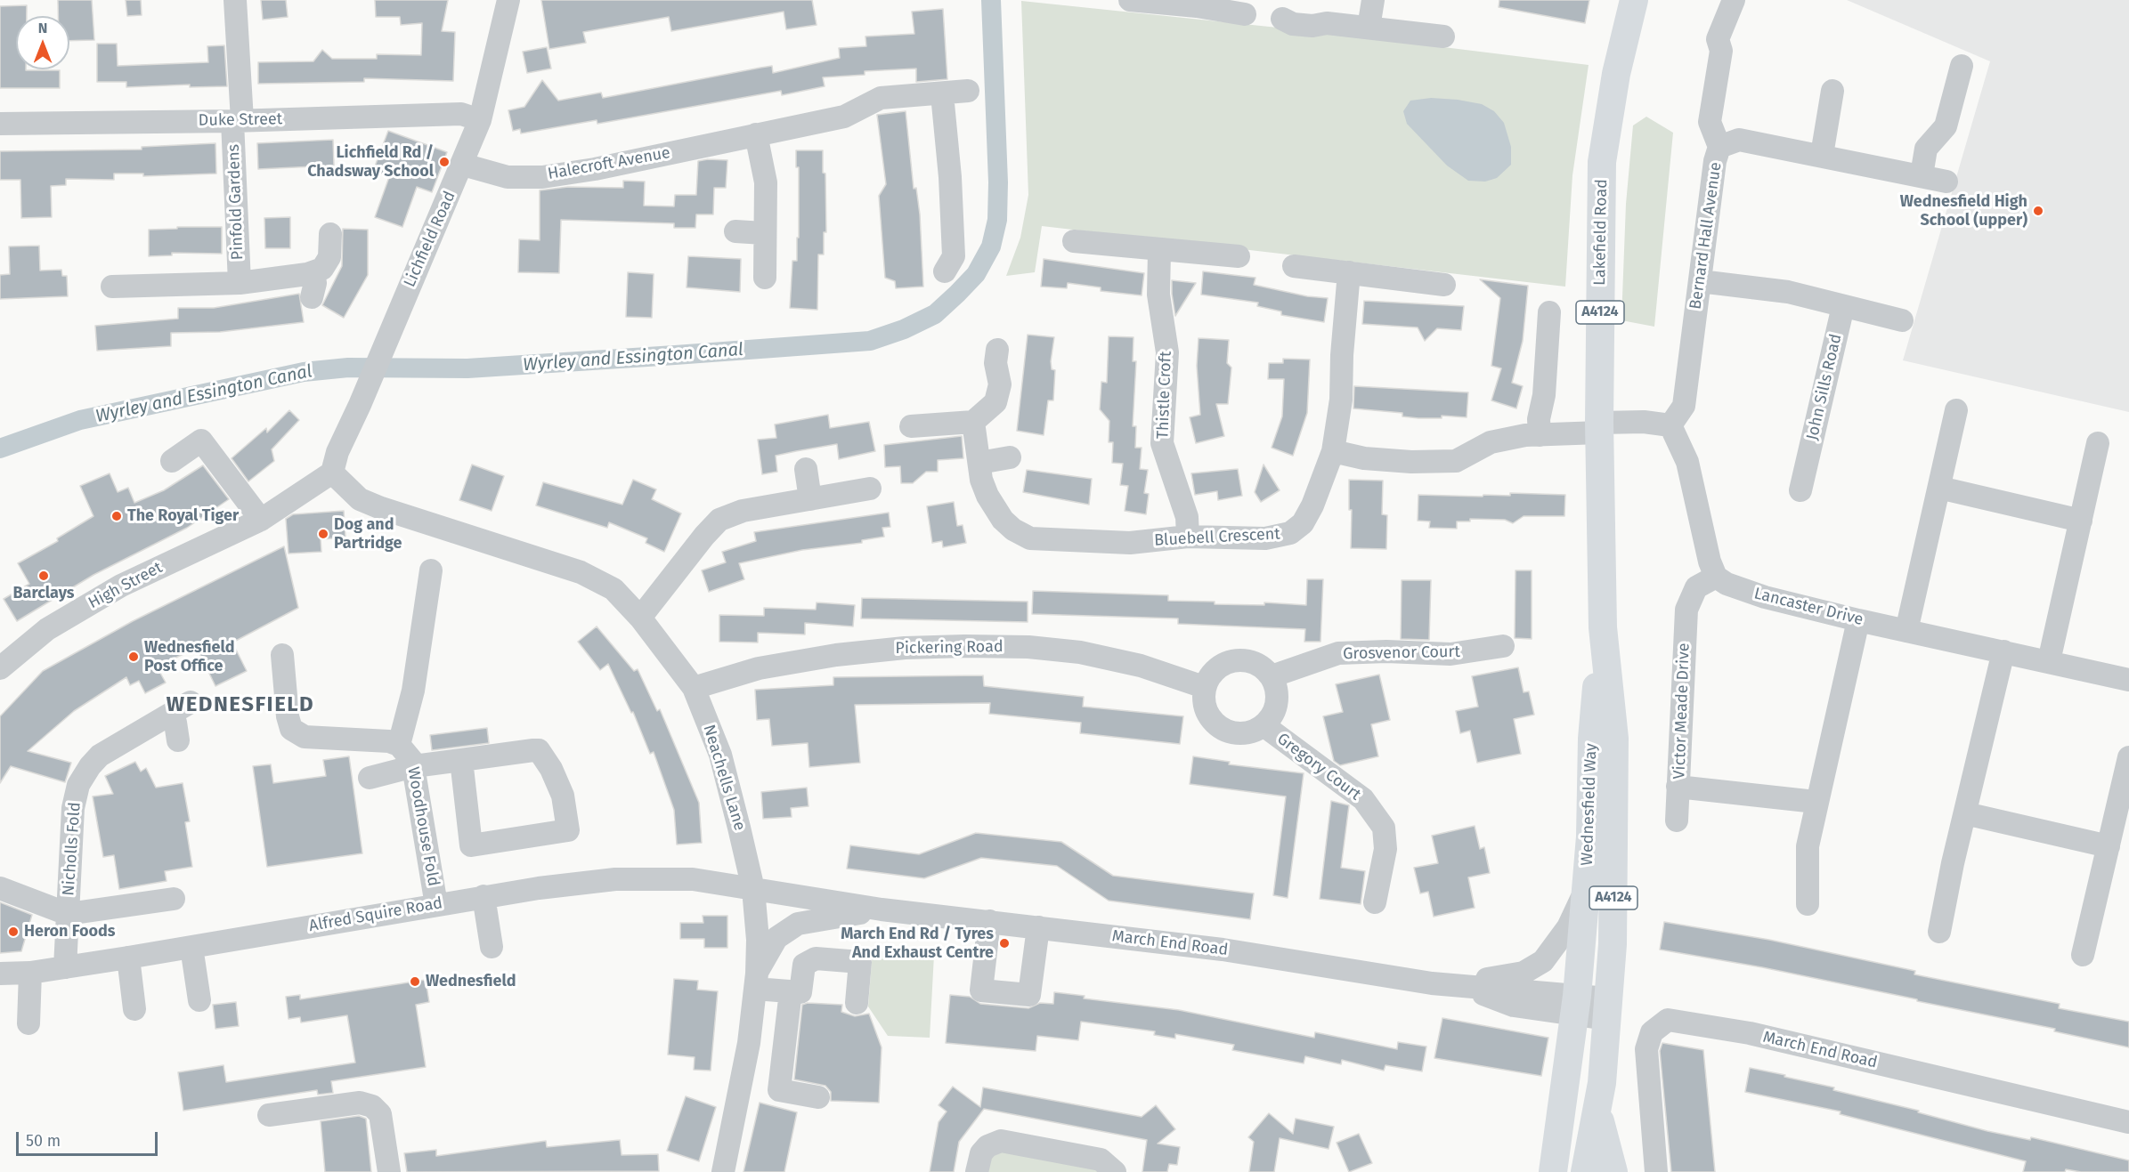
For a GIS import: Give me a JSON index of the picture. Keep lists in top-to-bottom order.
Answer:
{
  "streets": {
    "main road": ["Lakefield Road", "A4124", "Wednesfield Way"],
    "street": [
      "Duke Street",
      "Halecroft Avenue",
      "Pinfold Gardens",
      "Bernard Hall Avenue",
      "Lichfield Road",
      "John Sills Road",
      "Thistle Croft",
      "Bluebell Crescent",
      "High Street",
      "Lancaster Drive",
      "Pickering Road",
      "Grosvenor Court",
      "Victor Meade Drive",
      "Gregory Court",
      "Neachells Lane",
      "Woodhouse Fold",
      "Nicholls Fold",
      "Alfred Squire Road",
      "March End Road"
    ]
  },
  "crossings": [
    ["Duke Street", "Pinfold Gardens"],
    ["Duke Street", "Lichfield Road"],
    ["Halecroft Avenue", "Lichfield Road"],
    ["Lakefield Road", "A4124"],
    ["Lakefield Road", "Wednesfield Way"],
    ["Lichfield Road", "High Street"],
    ["Lichfield Road", "Neachells Lane"],
    ["A4124", "Wednesfield Way"],
    ["Thistle Croft", "Bluebell Crescent"],
    ["High Street", "Neachells Lane"],
    ["Lancaster Drive", "Victor Meade Drive"],
    ["Pickering Road", "Grosvenor Court"],
    ["Pickering Road", "Gregory Court"],
    ["Pickering Road", "Neachells Lane"],
    ["Grosvenor Court", "Gregory Court"],
    ["Neachells Lane", "Alfred Squire Road"],
    ["Neachells Lane", "March End Road"],
    ["Wednesfield Way", "March End Road"],
    ["Woodhouse Fold", "Alfred Squire Road"],
    ["Nicholls Fold", "Alfred Squire Road"],
    ["Alfred Squire Road", "March End Road"]
  ],
  "districts": ["WEDNESFIELD"],
  "water": ["Wyrley and Essington Canal"],
  "places": [
    "Lichfield Rd / Chadsway School",
    "Wednesfield High School (upper)",
    "The Royal Tiger",
    "Dog and Partridge",
    "Barclays",
    "Wednesfield Post Office",
    "Heron Foods",
    "March End Rd / Tyres And Exhaust Centre",
    "Wednesfield"
  ],
  "scale_bar": "50 m",
  "north": "top"
}
